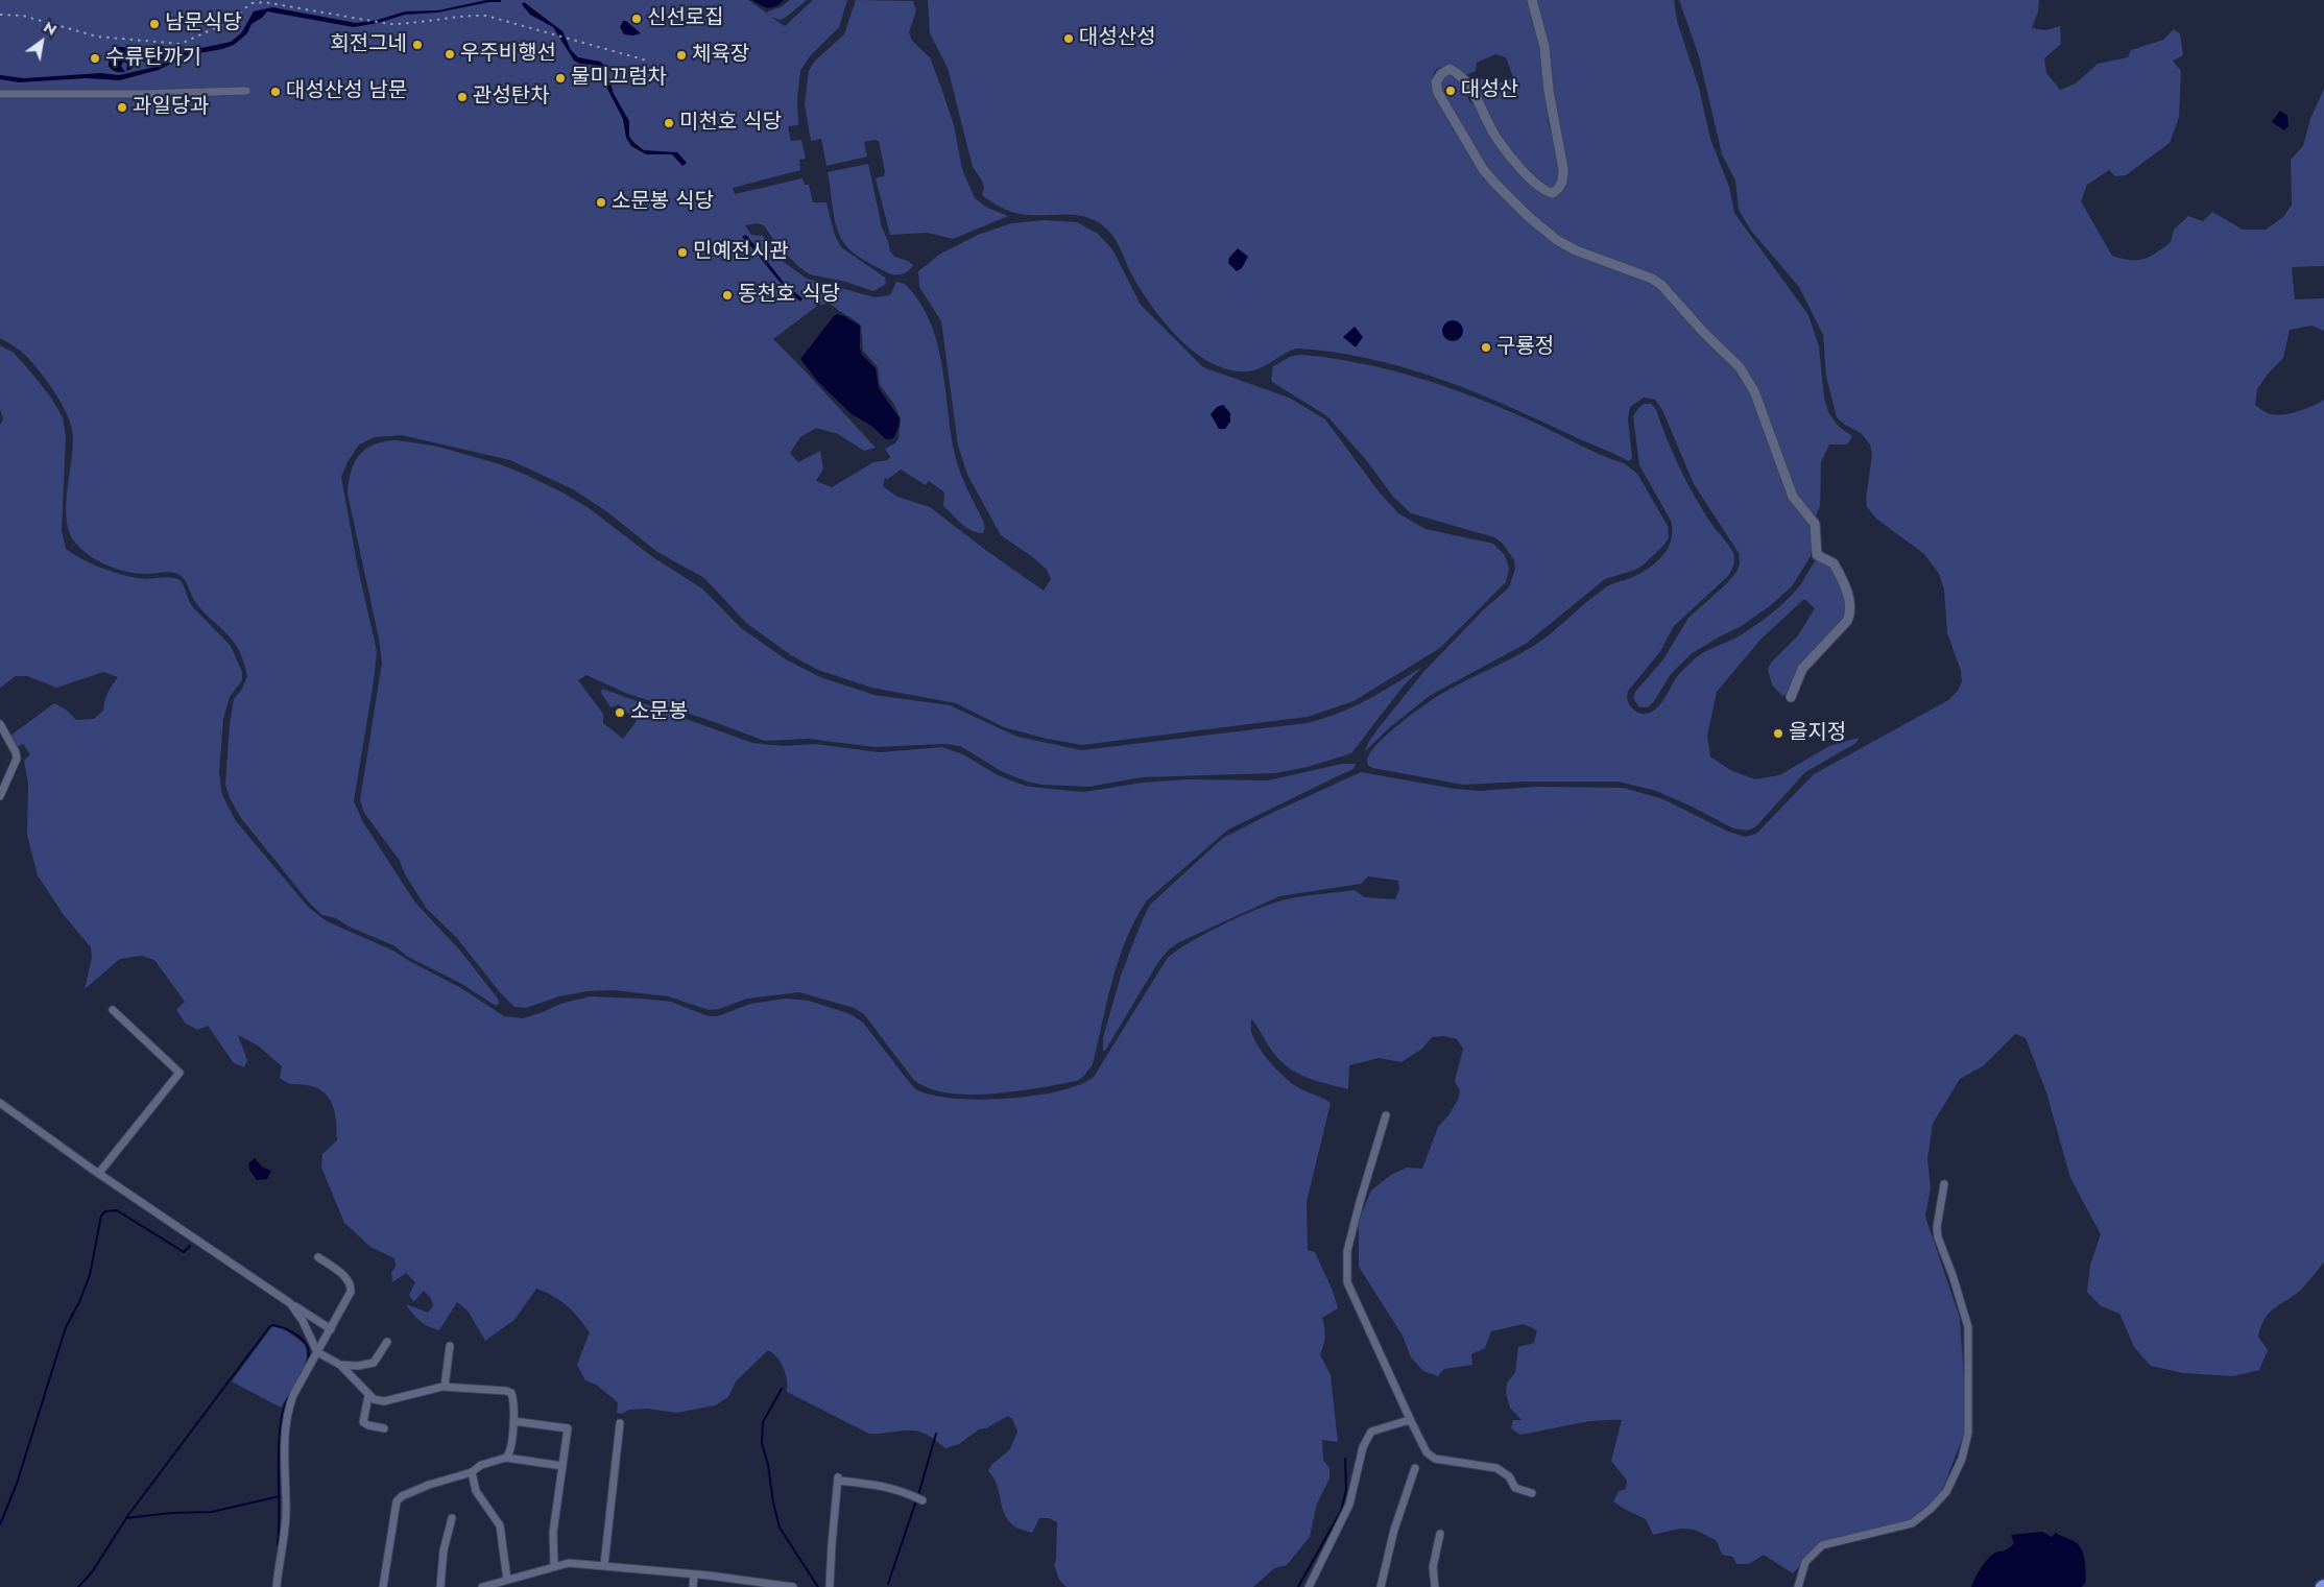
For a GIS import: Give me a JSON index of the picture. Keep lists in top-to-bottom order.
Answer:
{
  "places": [
    "신선로집",
    "남문식당",
    "대성산성",
    "회전그네",
    "우주비행선",
    "체육장",
    "수류탄까기",
    "물미끄럼차",
    "대성산",
    "대성산성 남문",
    "관성탄차",
    "과일당과",
    "미천호 식당",
    "소문봉 식당",
    "민예전시관",
    "동천호 식당",
    "구룡정",
    "소문봉",
    "을지정"
  ],
  "north": "top right"
}
